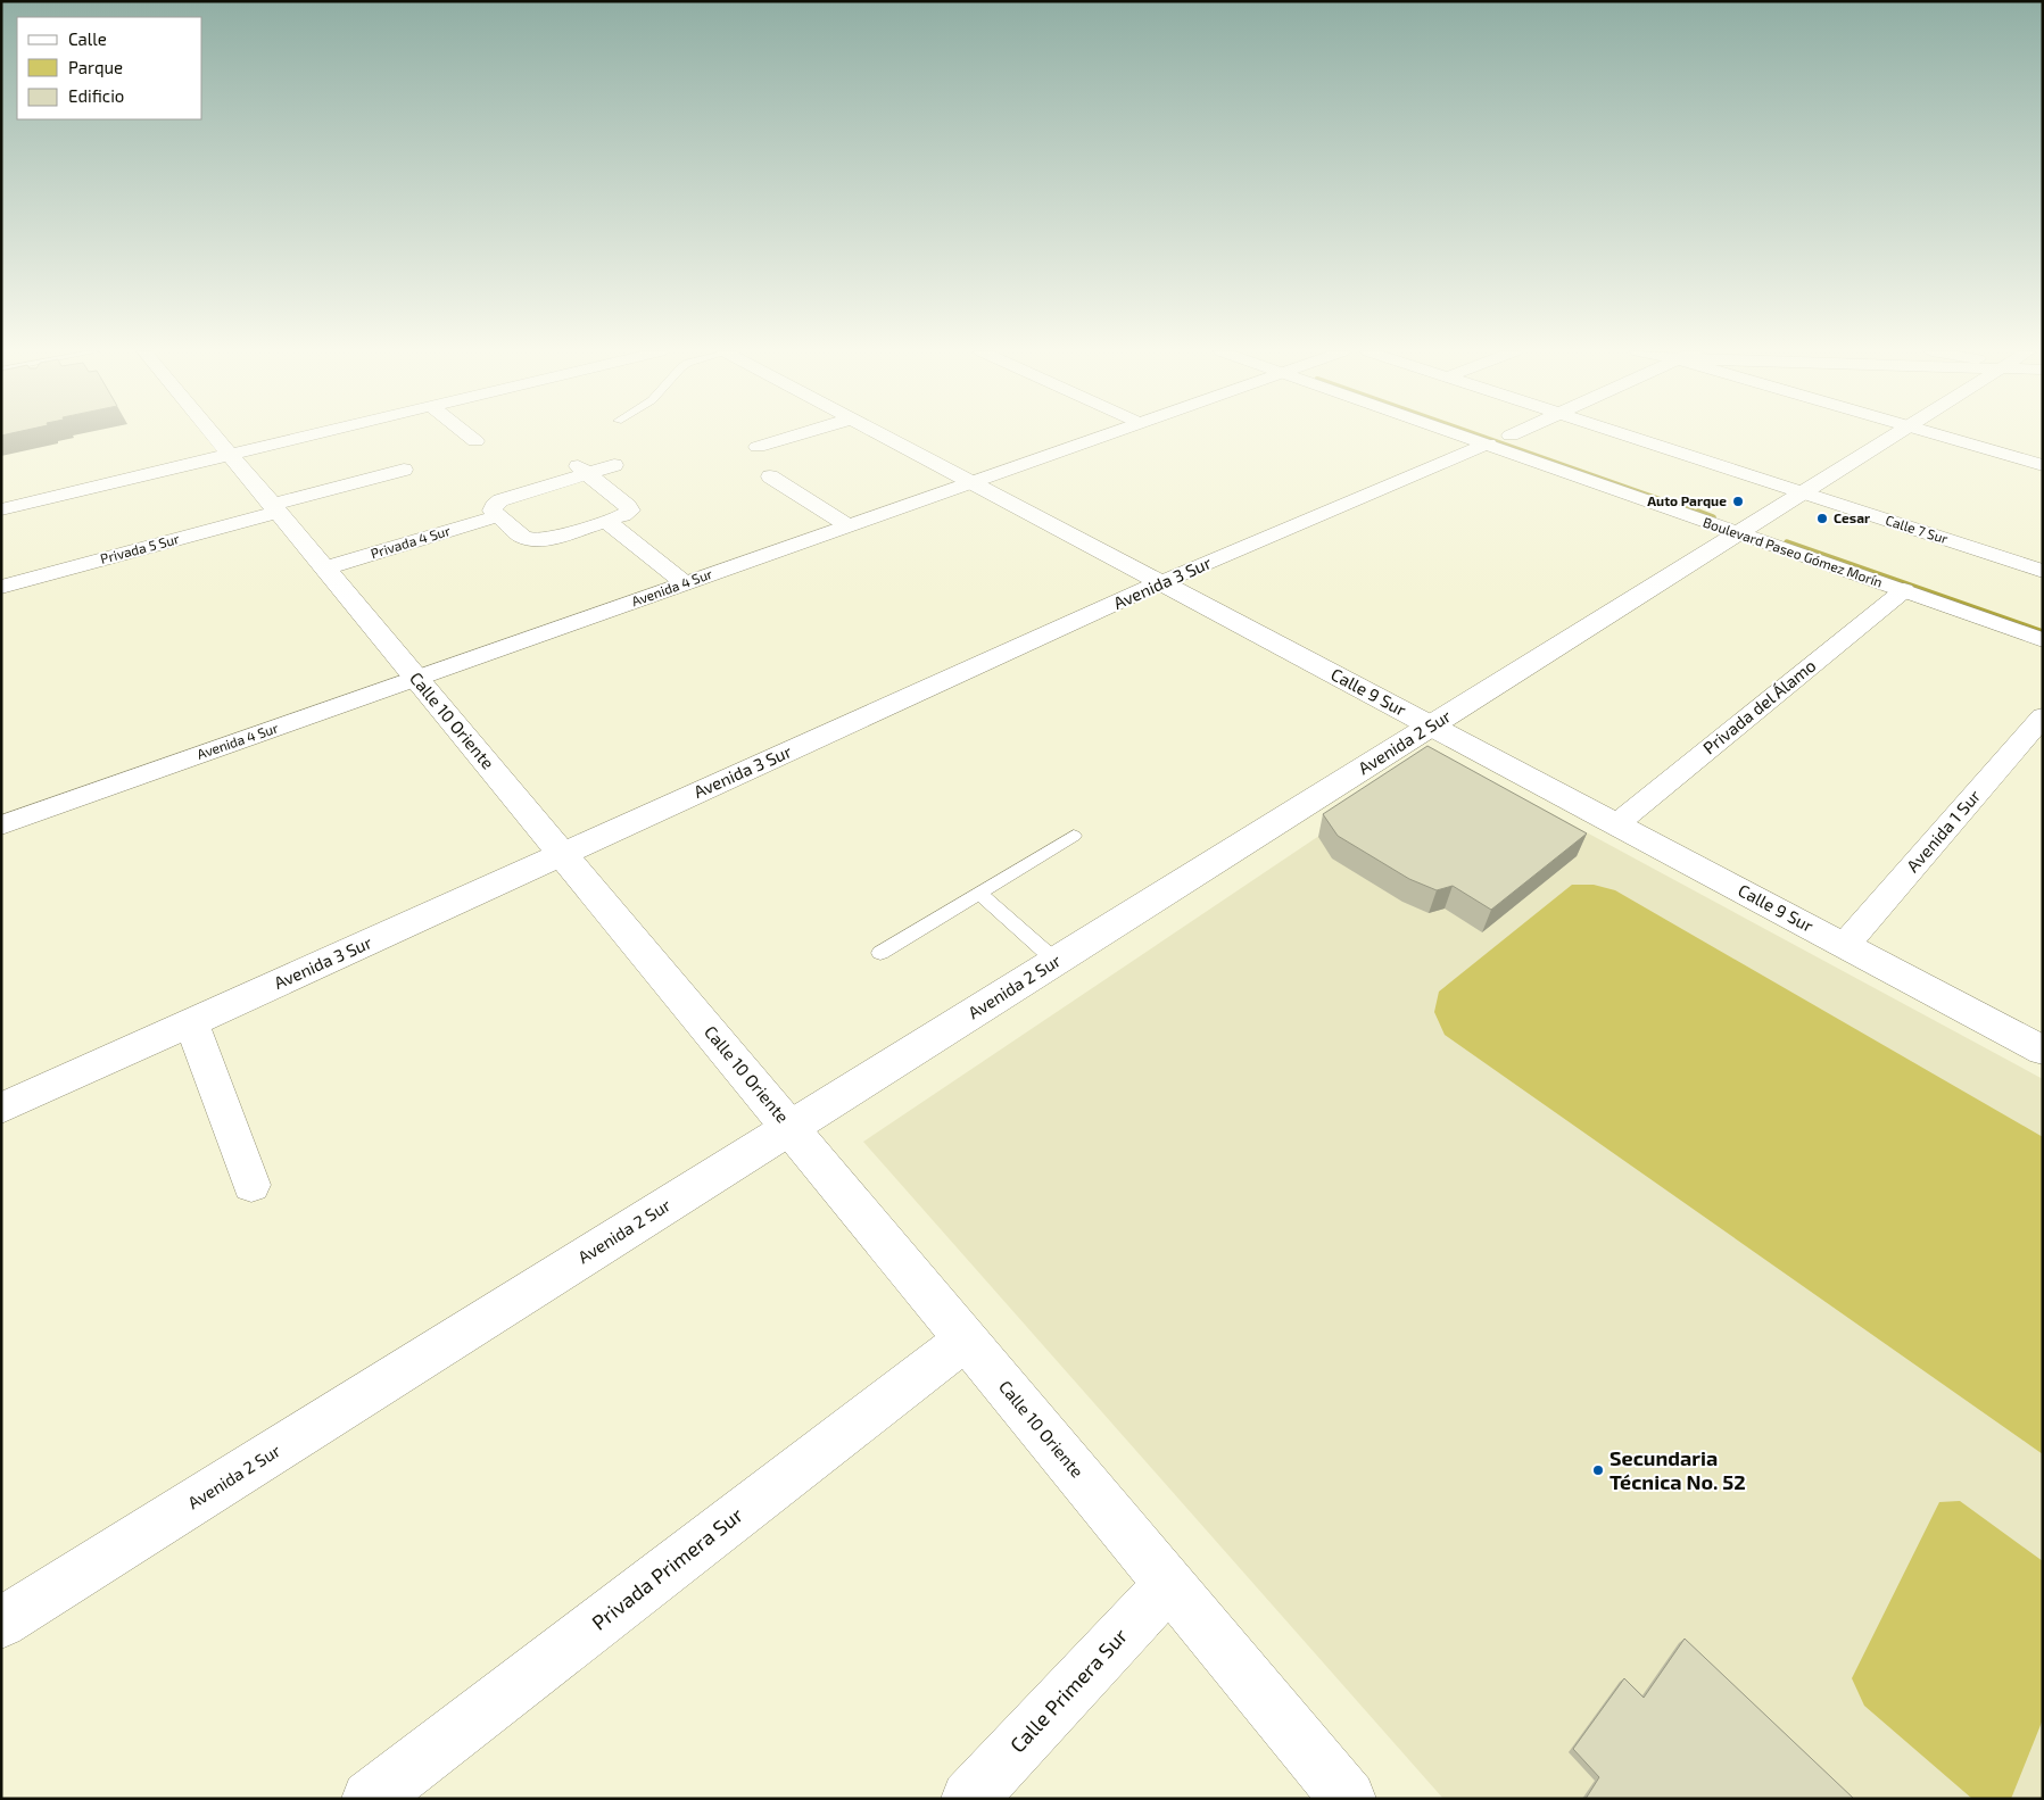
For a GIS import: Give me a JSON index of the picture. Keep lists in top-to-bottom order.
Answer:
{
  "streets": {
    "street": [
      "Calle 7 Sur",
      "Privada 4 Sur",
      "Privada 5 Sur",
      "Boulevard Paseo Gómez Morín",
      "Avenida 3 Sur",
      "Avenida 4 Sur",
      "Calle 9 Sur",
      "Privada del Álamo",
      "Calle 10 Oriente",
      "Avenida 2 Sur",
      "Avenida 1 Sur",
      "Privada Primera Sur",
      "Calle Primera Sur"
    ]
  },
  "crossings": [
    ["Calle 7 Sur", "Avenida 2 Sur"],
    ["Privada 4 Sur", "Calle 10 Oriente"],
    ["Privada 5 Sur", "Calle 10 Oriente"],
    ["Boulevard Paseo Gómez Morín", "Avenida 3 Sur"],
    ["Boulevard Paseo Gómez Morín", "Privada del Álamo"],
    ["Boulevard Paseo Gómez Morín", "Avenida 2 Sur"],
    ["Avenida 3 Sur", "Calle 9 Sur"],
    ["Avenida 3 Sur", "Calle 10 Oriente"],
    ["Avenida 4 Sur", "Calle 9 Sur"],
    ["Avenida 4 Sur", "Calle 10 Oriente"],
    ["Calle 9 Sur", "Privada del Álamo"],
    ["Calle 9 Sur", "Avenida 2 Sur"],
    ["Calle 9 Sur", "Avenida 1 Sur"],
    ["Calle 10 Oriente", "Avenida 2 Sur"],
    ["Calle 10 Oriente", "Privada Primera Sur"],
    ["Calle 10 Oriente", "Calle Primera Sur"]
  ],
  "places": ["Auto Parque", "Cesar", "Secundaria Técnica No. 52"],
  "legend": ["Calle", "Parque", "Edificio"]
}
